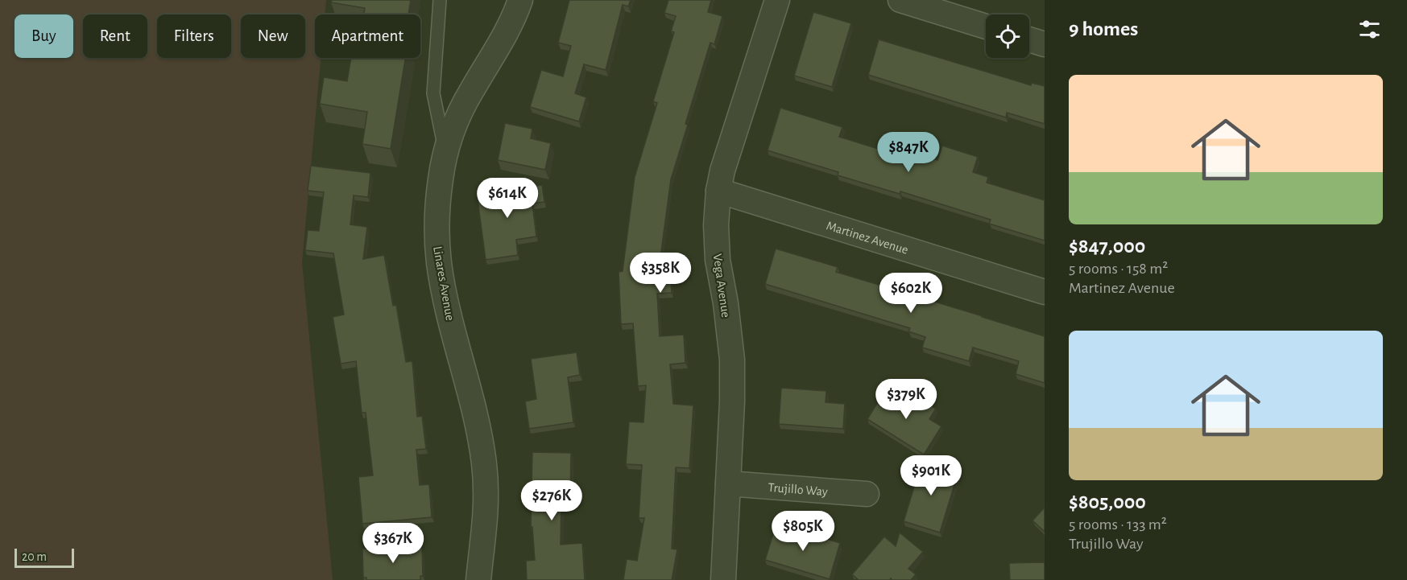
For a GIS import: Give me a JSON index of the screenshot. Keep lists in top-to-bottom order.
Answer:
{
  "streets": {
    "street": [
      "Martinez Avenue",
      "Linares Avenue",
      "Vega Avenue",
      "Trujillo Way"
    ]
  },
  "crossings": [
    ["Martinez Avenue", "Vega Avenue"],
    ["Vega Avenue", "Trujillo Way"]
  ],
  "scale_bar": "20 m",
  "page": {
    "heading": "9 homes",
    "chip": [
      "Buy",
      "Rent",
      "Filters",
      "New",
      "Apartment"
    ],
    "list": [
      {
        "name": "$847,000",
        "note": "5 rooms · 158 m² · Martinez Avenue"
      },
      {
        "name": "$805,000",
        "note": "5 rooms · 133 m² · Trujillo Way"
      }
    ],
    "price": [
      "$847K",
      "$614K",
      "$358K",
      "$602K",
      "$379K",
      "$901K",
      "$276K",
      "$805K",
      "$367K"
    ],
    "scale": "20 m"
  }
}
